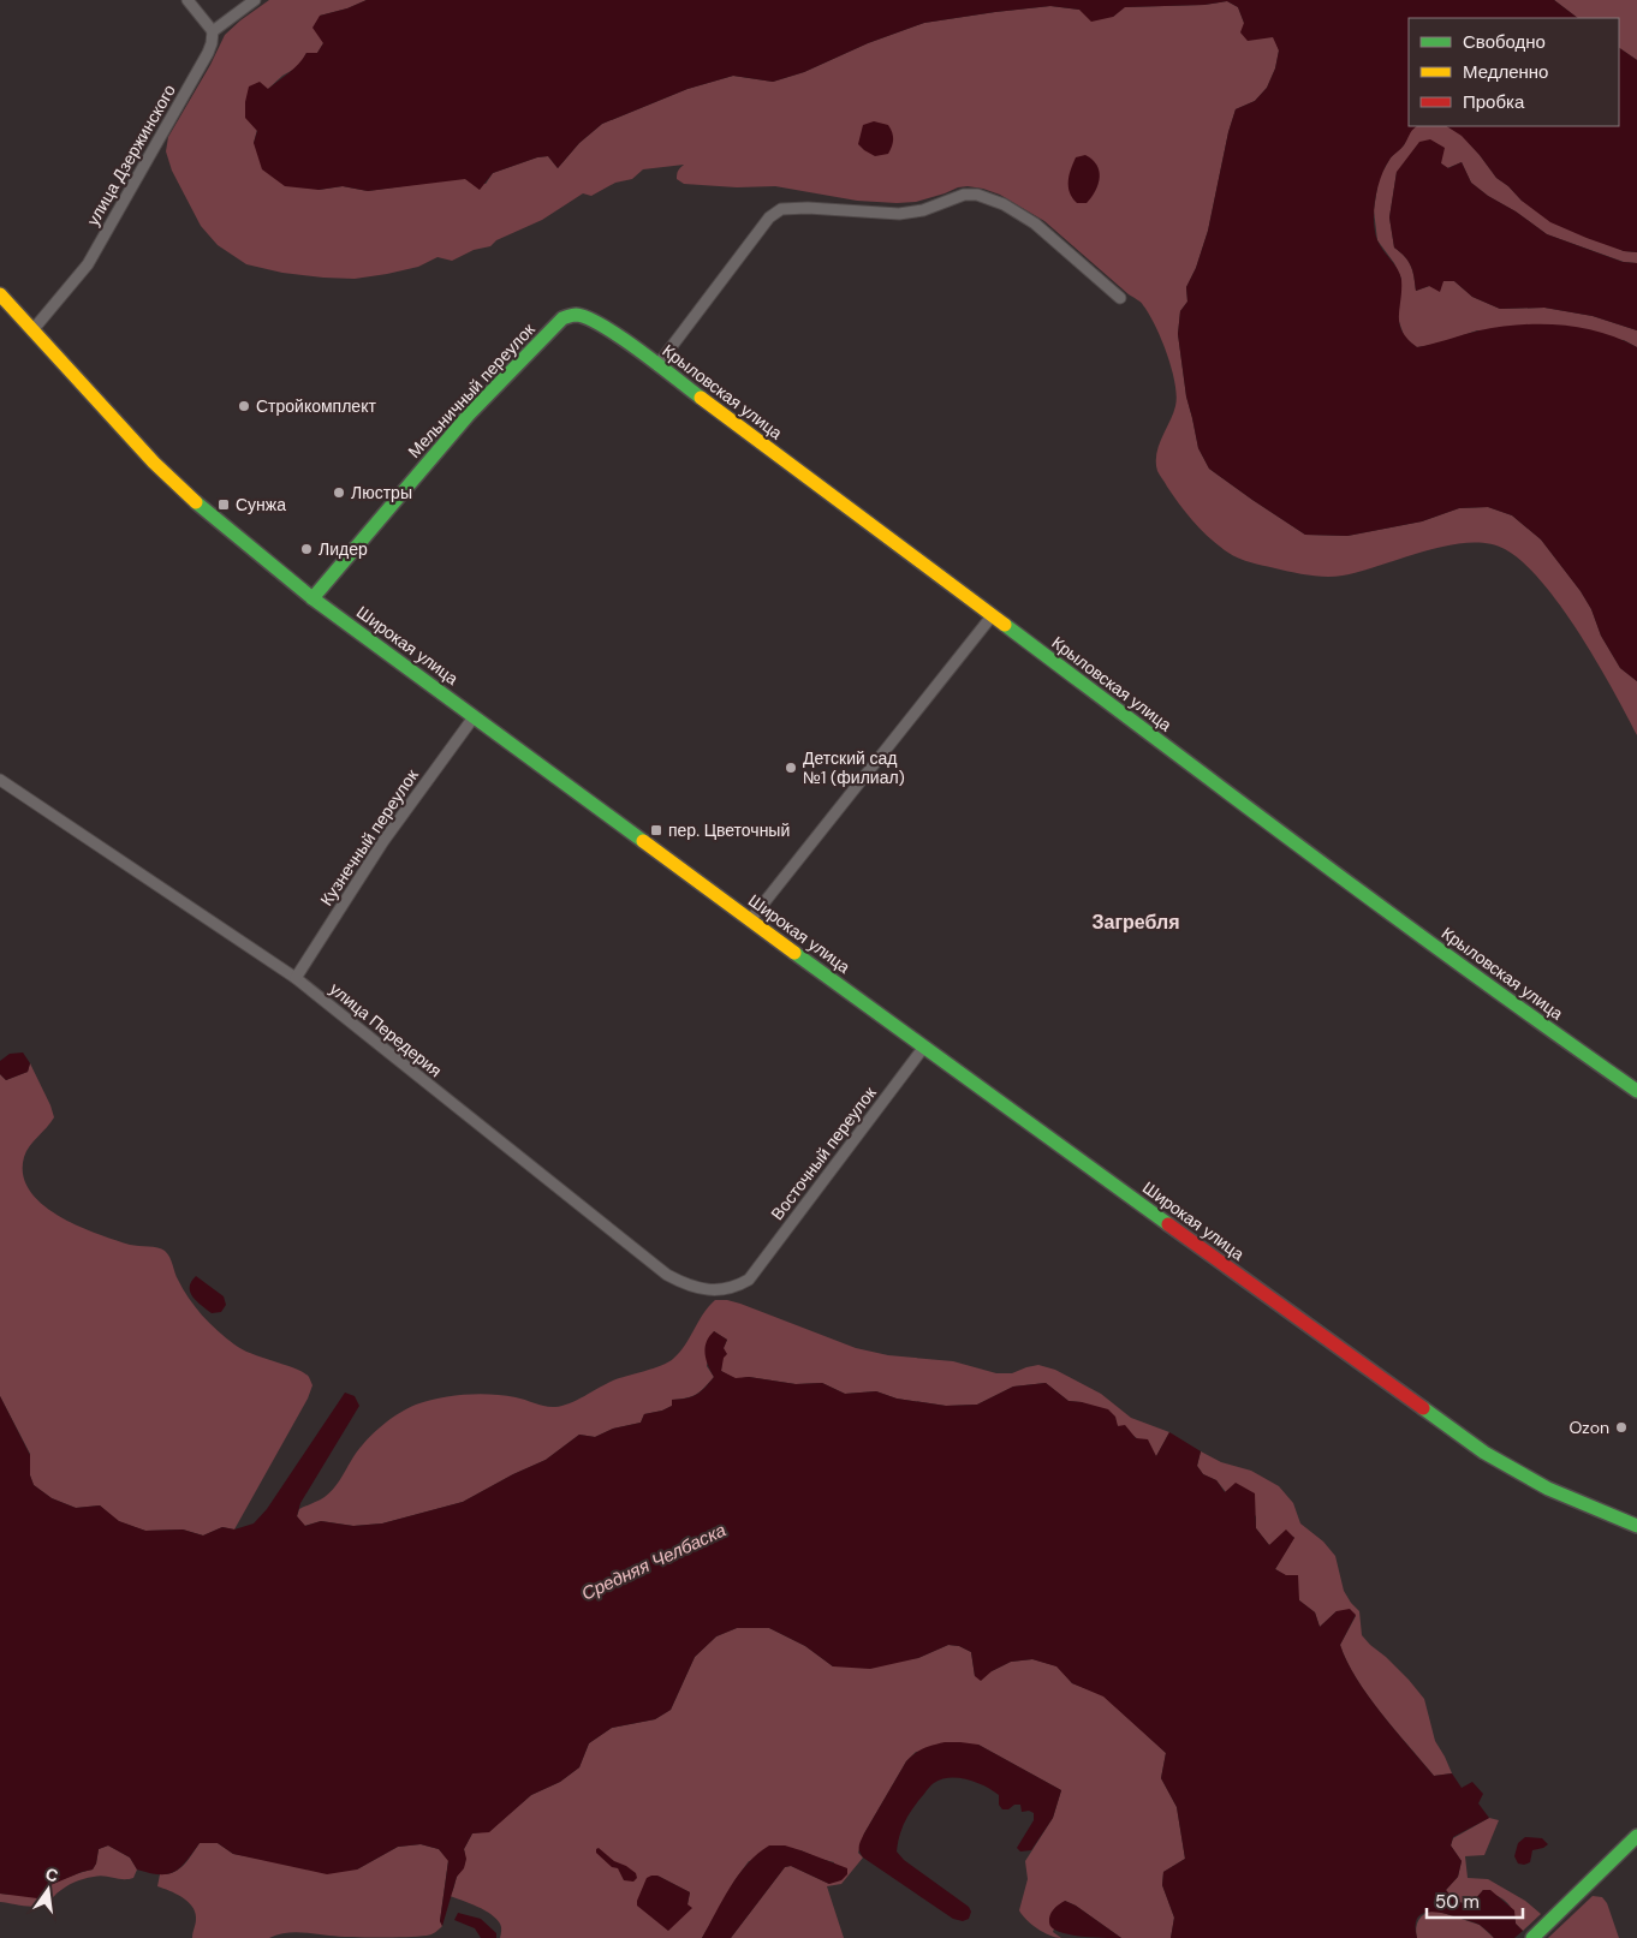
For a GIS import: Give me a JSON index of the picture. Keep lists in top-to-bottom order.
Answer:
{
  "streets": {
    "street": [
      "улица Дзержинского",
      "Мельничный переулок",
      "Крыловская улица",
      "Широкая улица",
      "Кузнечный переулок",
      "улица Передерия",
      "Восточный переулок"
    ]
  },
  "crossings": [
    ["улица Дзержинского", "Широкая улица"],
    ["Мельничный переулок", "Крыловская улица"],
    ["Мельничный переулок", "Широкая улица"],
    ["Широкая улица", "Кузнечный переулок"],
    ["Широкая улица", "Восточный переулок"],
    ["Кузнечный переулок", "улица Передерия"],
    ["улица Передерия", "Восточный переулок"]
  ],
  "districts": ["Загребля"],
  "water": ["Средняя Челбаска"],
  "places": {
    "other": [
      "Стройкомплект",
      "Люстры",
      "Лидер",
      "Детский сад №1 (филиал)",
      "Ozon"
    ],
    "transit": ["Сунжа", "пер. Цветочный"]
  },
  "legend": ["Свободно", "Медленно", "Пробка"],
  "scale_bar": "50 m",
  "north": "top"
}
